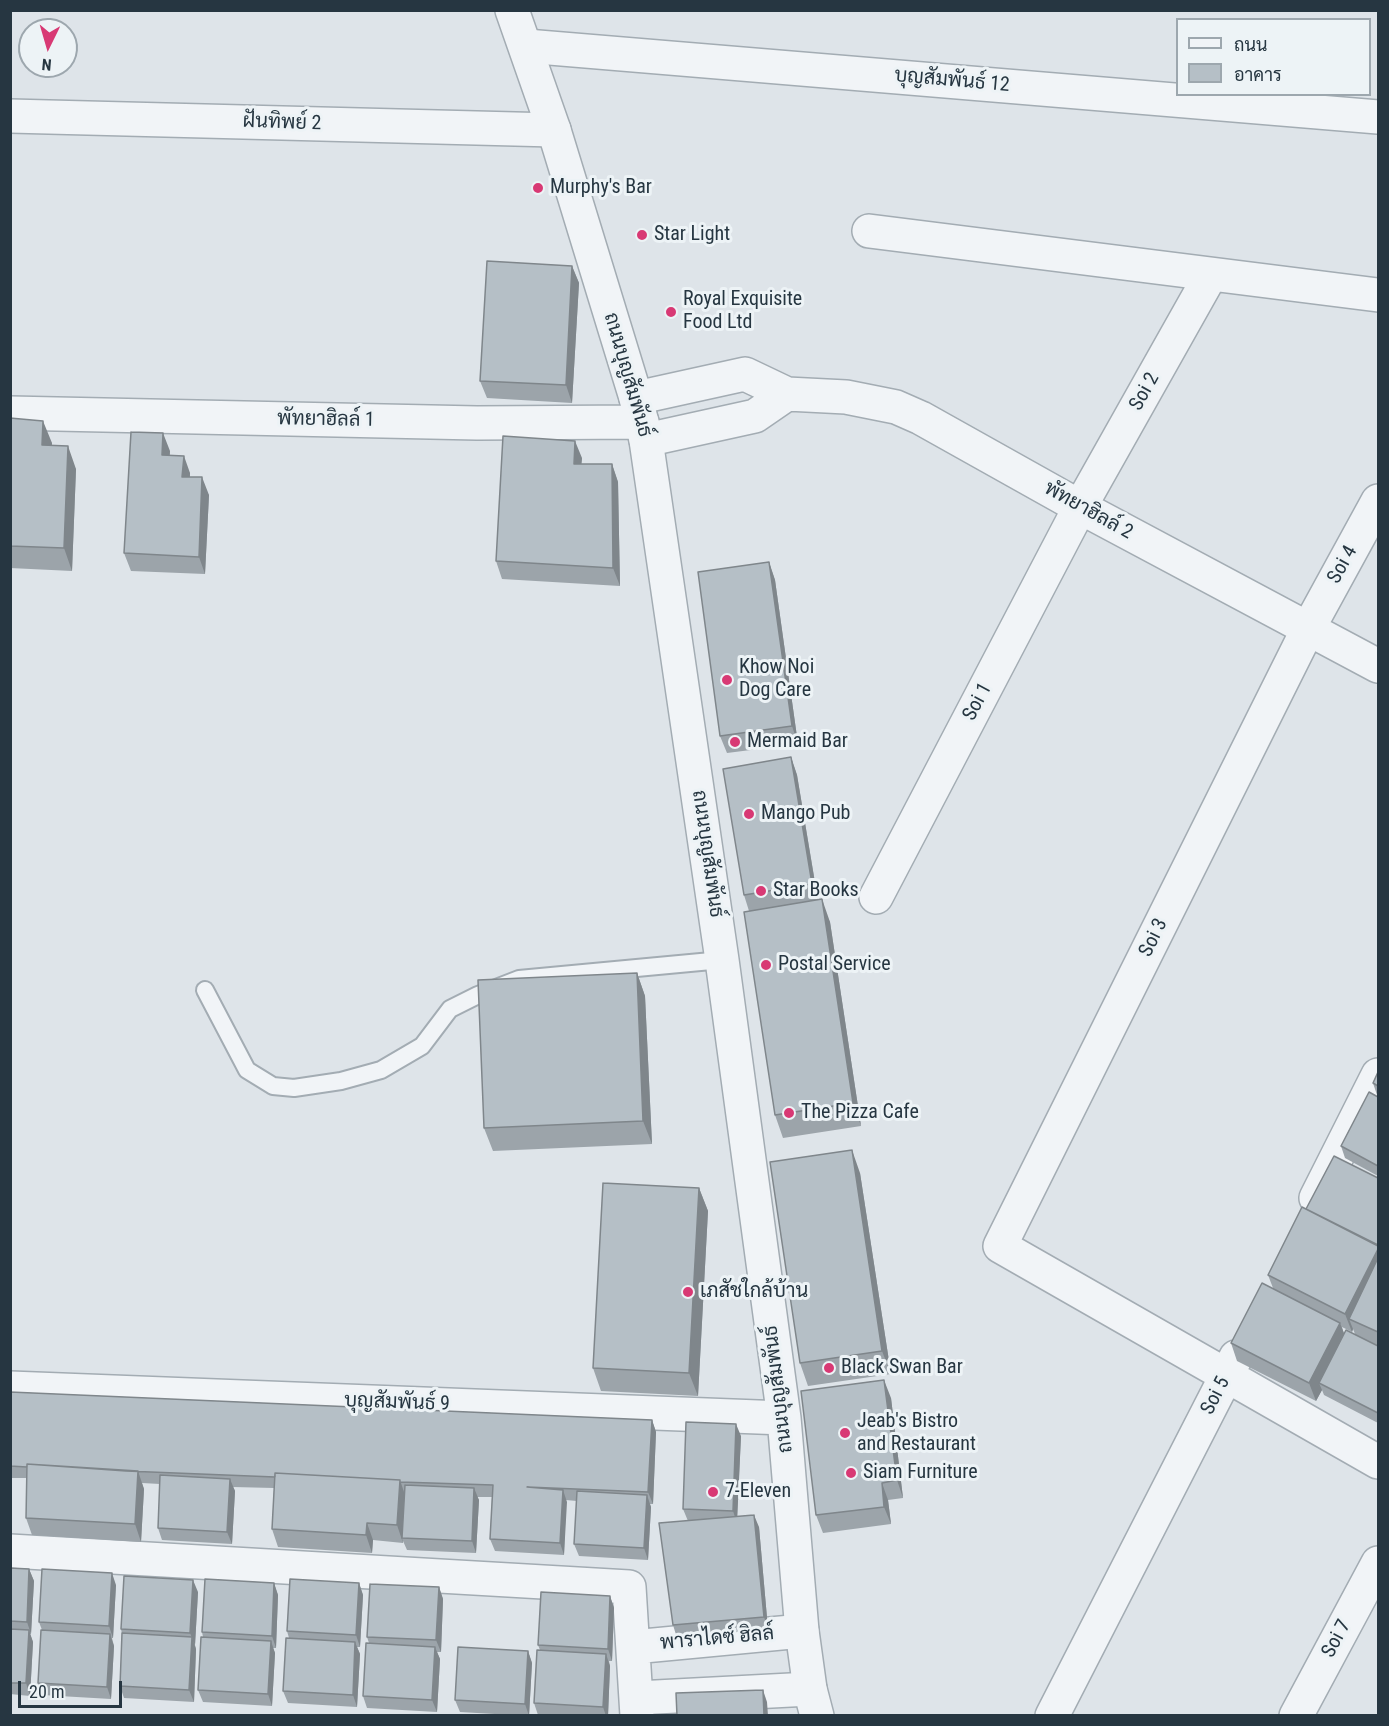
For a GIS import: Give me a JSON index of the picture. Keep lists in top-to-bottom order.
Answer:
{
  "streets": {
    "street": [
      "บุญสัมพันธ์ 12",
      "ฝันทิพย์ 2",
      "ถนนบุญสัมพันธ์",
      "Soi 2",
      "พัทยาฮิลล์ 1",
      "พัทยาฮิลล์ 2",
      "Soi 4",
      "Soi 1",
      "Soi 3",
      "Soi 5",
      "บุญสัมพันธ์ 9",
      "พาราไดซ์ ฮิลล์",
      "Soi 7"
    ]
  },
  "crossings": [
    ["บุญสัมพันธ์ 12", "ถนนบุญสัมพันธ์"],
    ["ฝันทิพย์ 2", "ถนนบุญสัมพันธ์"],
    ["ถนนบุญสัมพันธ์", "พัทยาฮิลล์ 1"],
    ["ถนนบุญสัมพันธ์", "พัทยาฮิลล์ 2"],
    ["ถนนบุญสัมพันธ์", "บุญสัมพันธ์ 9"],
    ["ถนนบุญสัมพันธ์", "พาราไดซ์ ฮิลล์"],
    ["Soi 2", "พัทยาฮิลล์ 2"],
    ["Soi 2", "Soi 1"],
    ["พัทยาฮิลล์ 1", "พัทยาฮิลล์ 2"],
    ["พัทยาฮิลล์ 2", "Soi 4"],
    ["พัทยาฮิลล์ 2", "Soi 1"],
    ["พัทยาฮิลล์ 2", "Soi 3"],
    ["Soi 4", "Soi 3"],
    ["Soi 3", "Soi 5"]
  ],
  "places": [
    "Murphy's Bar",
    "Star Light",
    "Royal Exquisite Food Ltd",
    "Khow Noi Dog Care",
    "Mermaid Bar",
    "Mango Pub",
    "Star Books",
    "Postal Service",
    "The Pizza Cafe",
    "เภสัชใกล้บ้าน",
    "Black Swan Bar",
    "Jeab's Bistro and Restaurant",
    "Siam Furniture",
    "7-Eleven"
  ],
  "legend": ["ถนน", "อาคาร"],
  "scale_bar": "20 m",
  "north": "bottom"
}
